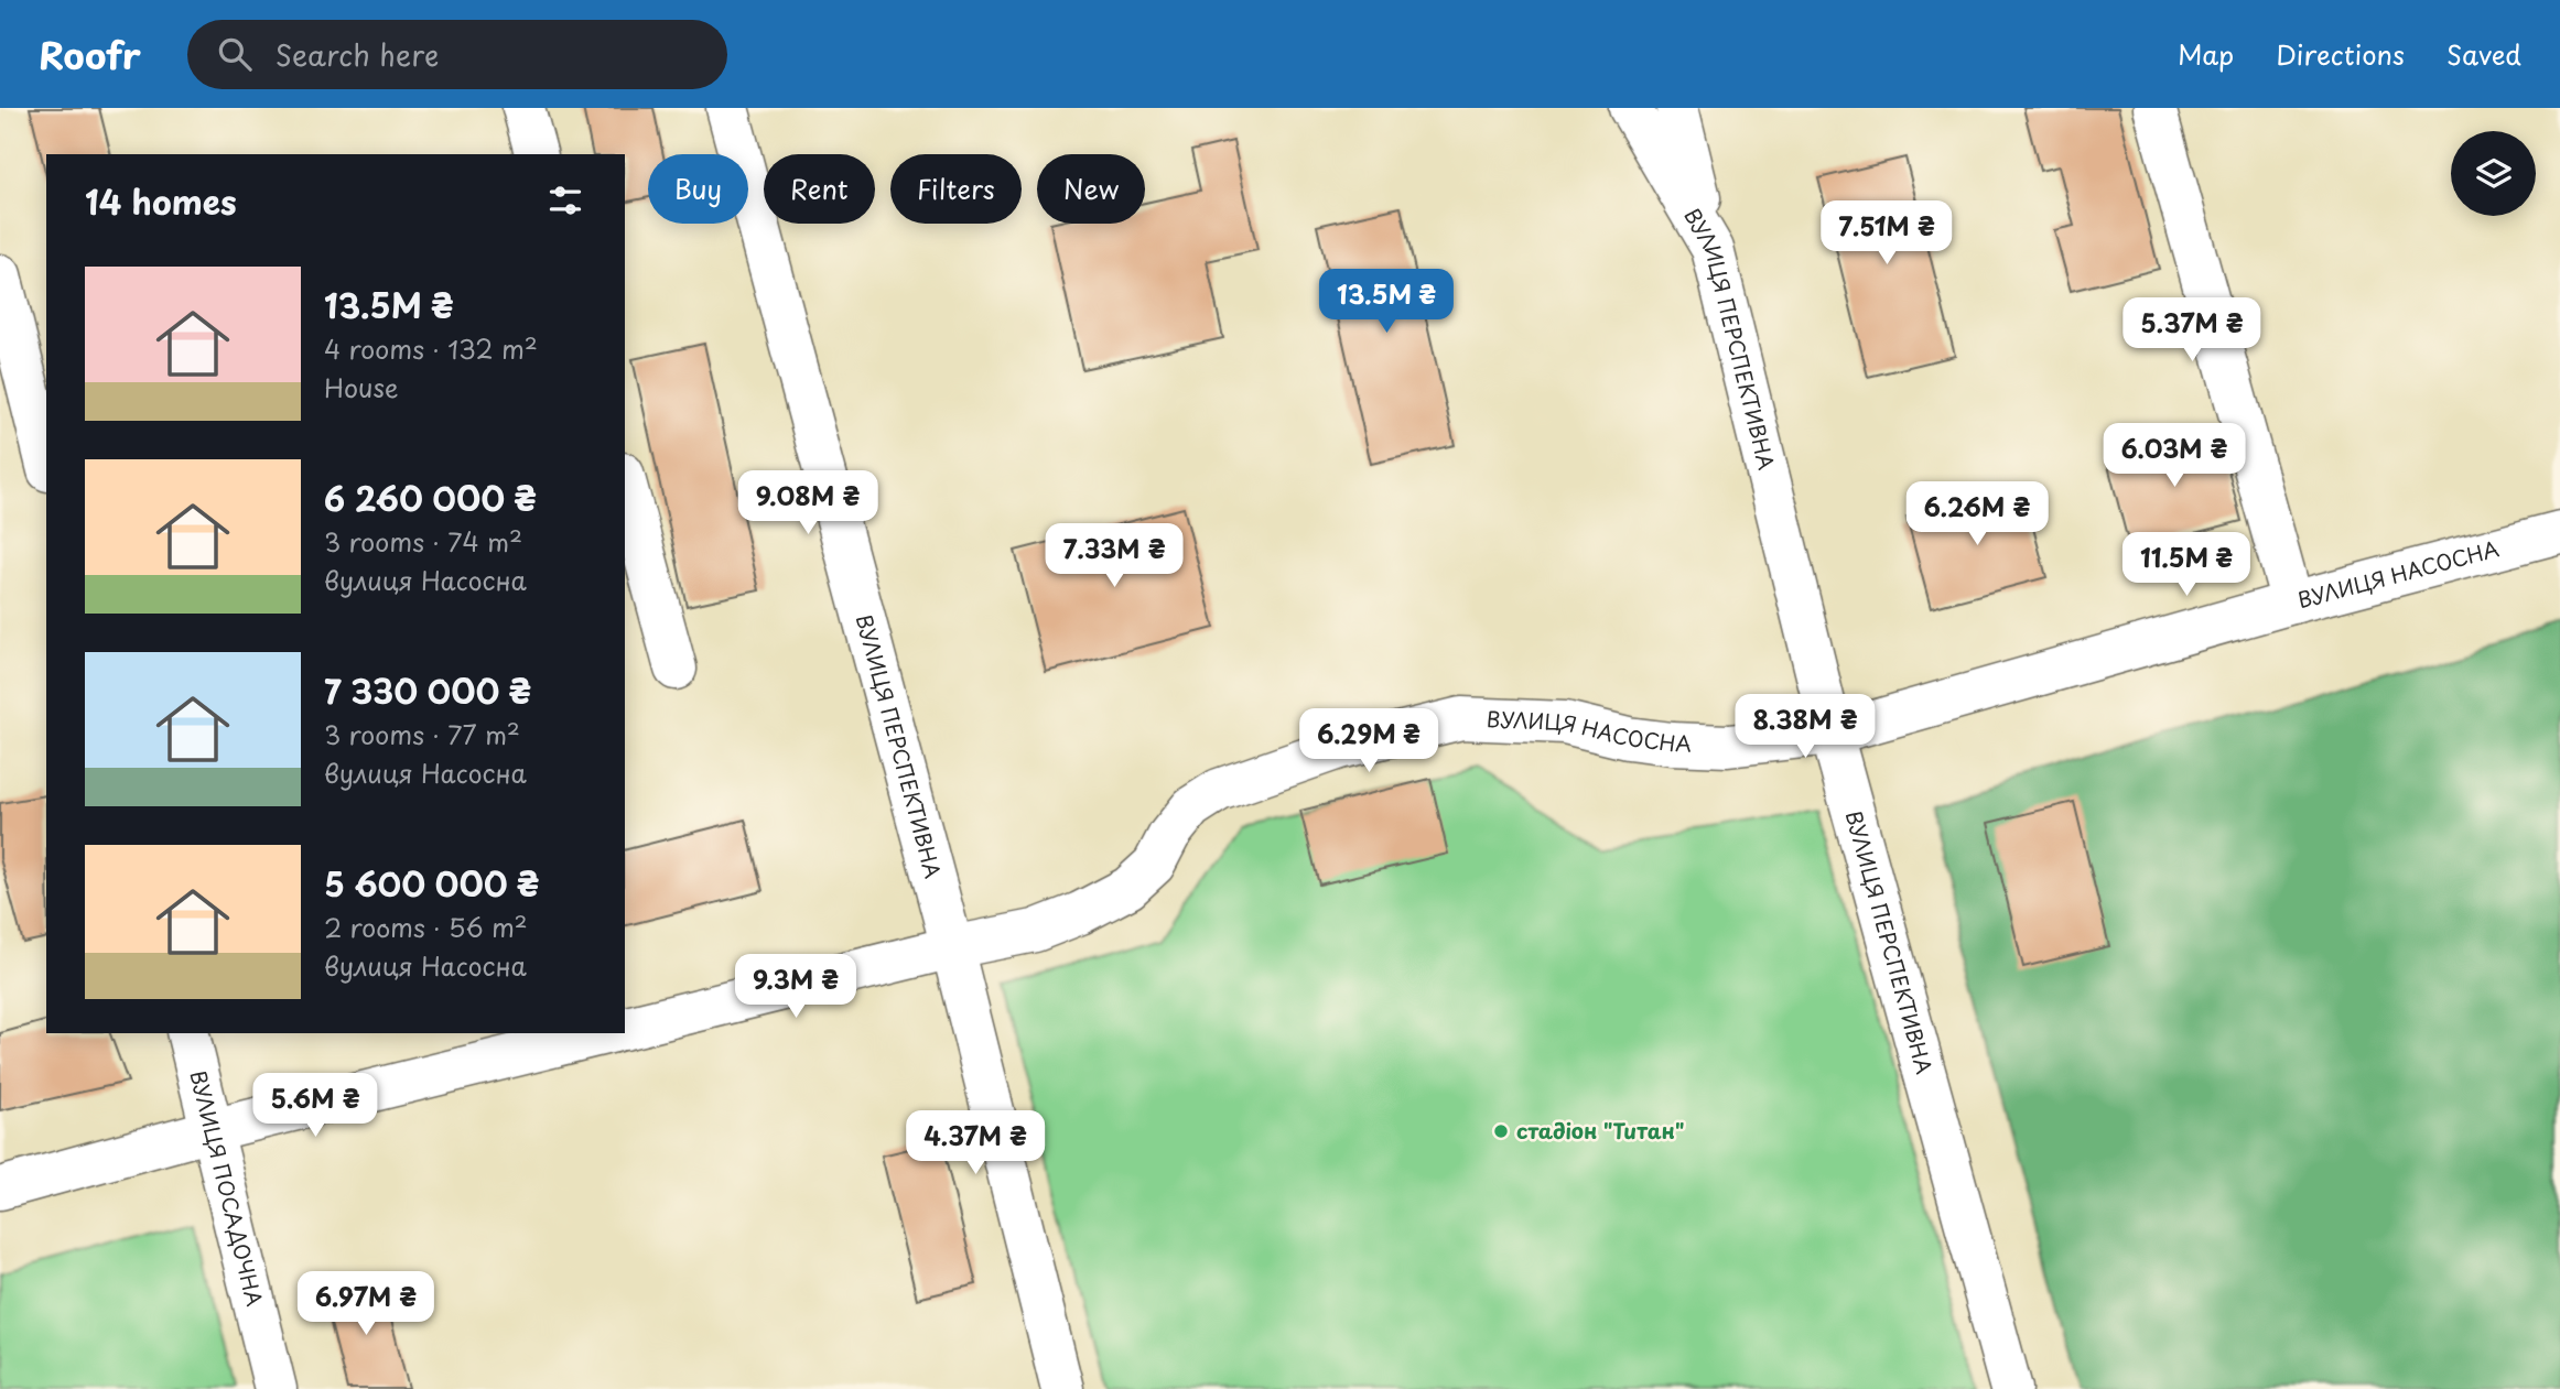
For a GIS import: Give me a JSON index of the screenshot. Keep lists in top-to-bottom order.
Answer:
{
  "streets": {
    "street": ["ВУЛИЦЯ ПЕРСПЕКТИВНА", "ВУЛИЦЯ НАСОСНА", "ВУЛИЦЯ ПОСАДОЧНА"]
  },
  "crossings": [
    ["ВУЛИЦЯ ПЕРСПЕКТИВНА", "ВУЛИЦЯ НАСОСНА"]
  ],
  "places": ["стадіон \"Титан\""],
  "page": {
    "header": "Roofr",
    "search": "Search here",
    "nav": ["Map", "Directions", "Saved"],
    "chip": [
      "Buy",
      "Rent",
      "Filters",
      "New"
    ],
    "heading": "14 homes",
    "price": [
      "7.51M ₴",
      "13.5M ₴",
      "5.37M ₴",
      "6.03M ₴",
      "9.08M ₴",
      "6.26M ₴",
      "7.33M ₴",
      "11.5M ₴",
      "8.38M ₴",
      "6.29M ₴",
      "9.3M ₴",
      "5.6M ₴",
      "4.37M ₴",
      "6.97M ₴"
    ],
    "list": [
      {
        "name": "13.5M ₴",
        "note": "4 rooms · 132 m² · House"
      },
      {
        "name": "6 260 000 ₴",
        "note": "3 rooms · 74 m² · вулиця Насосна"
      },
      {
        "name": "7 330 000 ₴",
        "note": "3 rooms · 77 m² · вулиця Насосна"
      },
      {
        "name": "5 600 000 ₴",
        "note": "2 rooms · 56 m² · вулиця Насосна"
      }
    ]
  }
}
